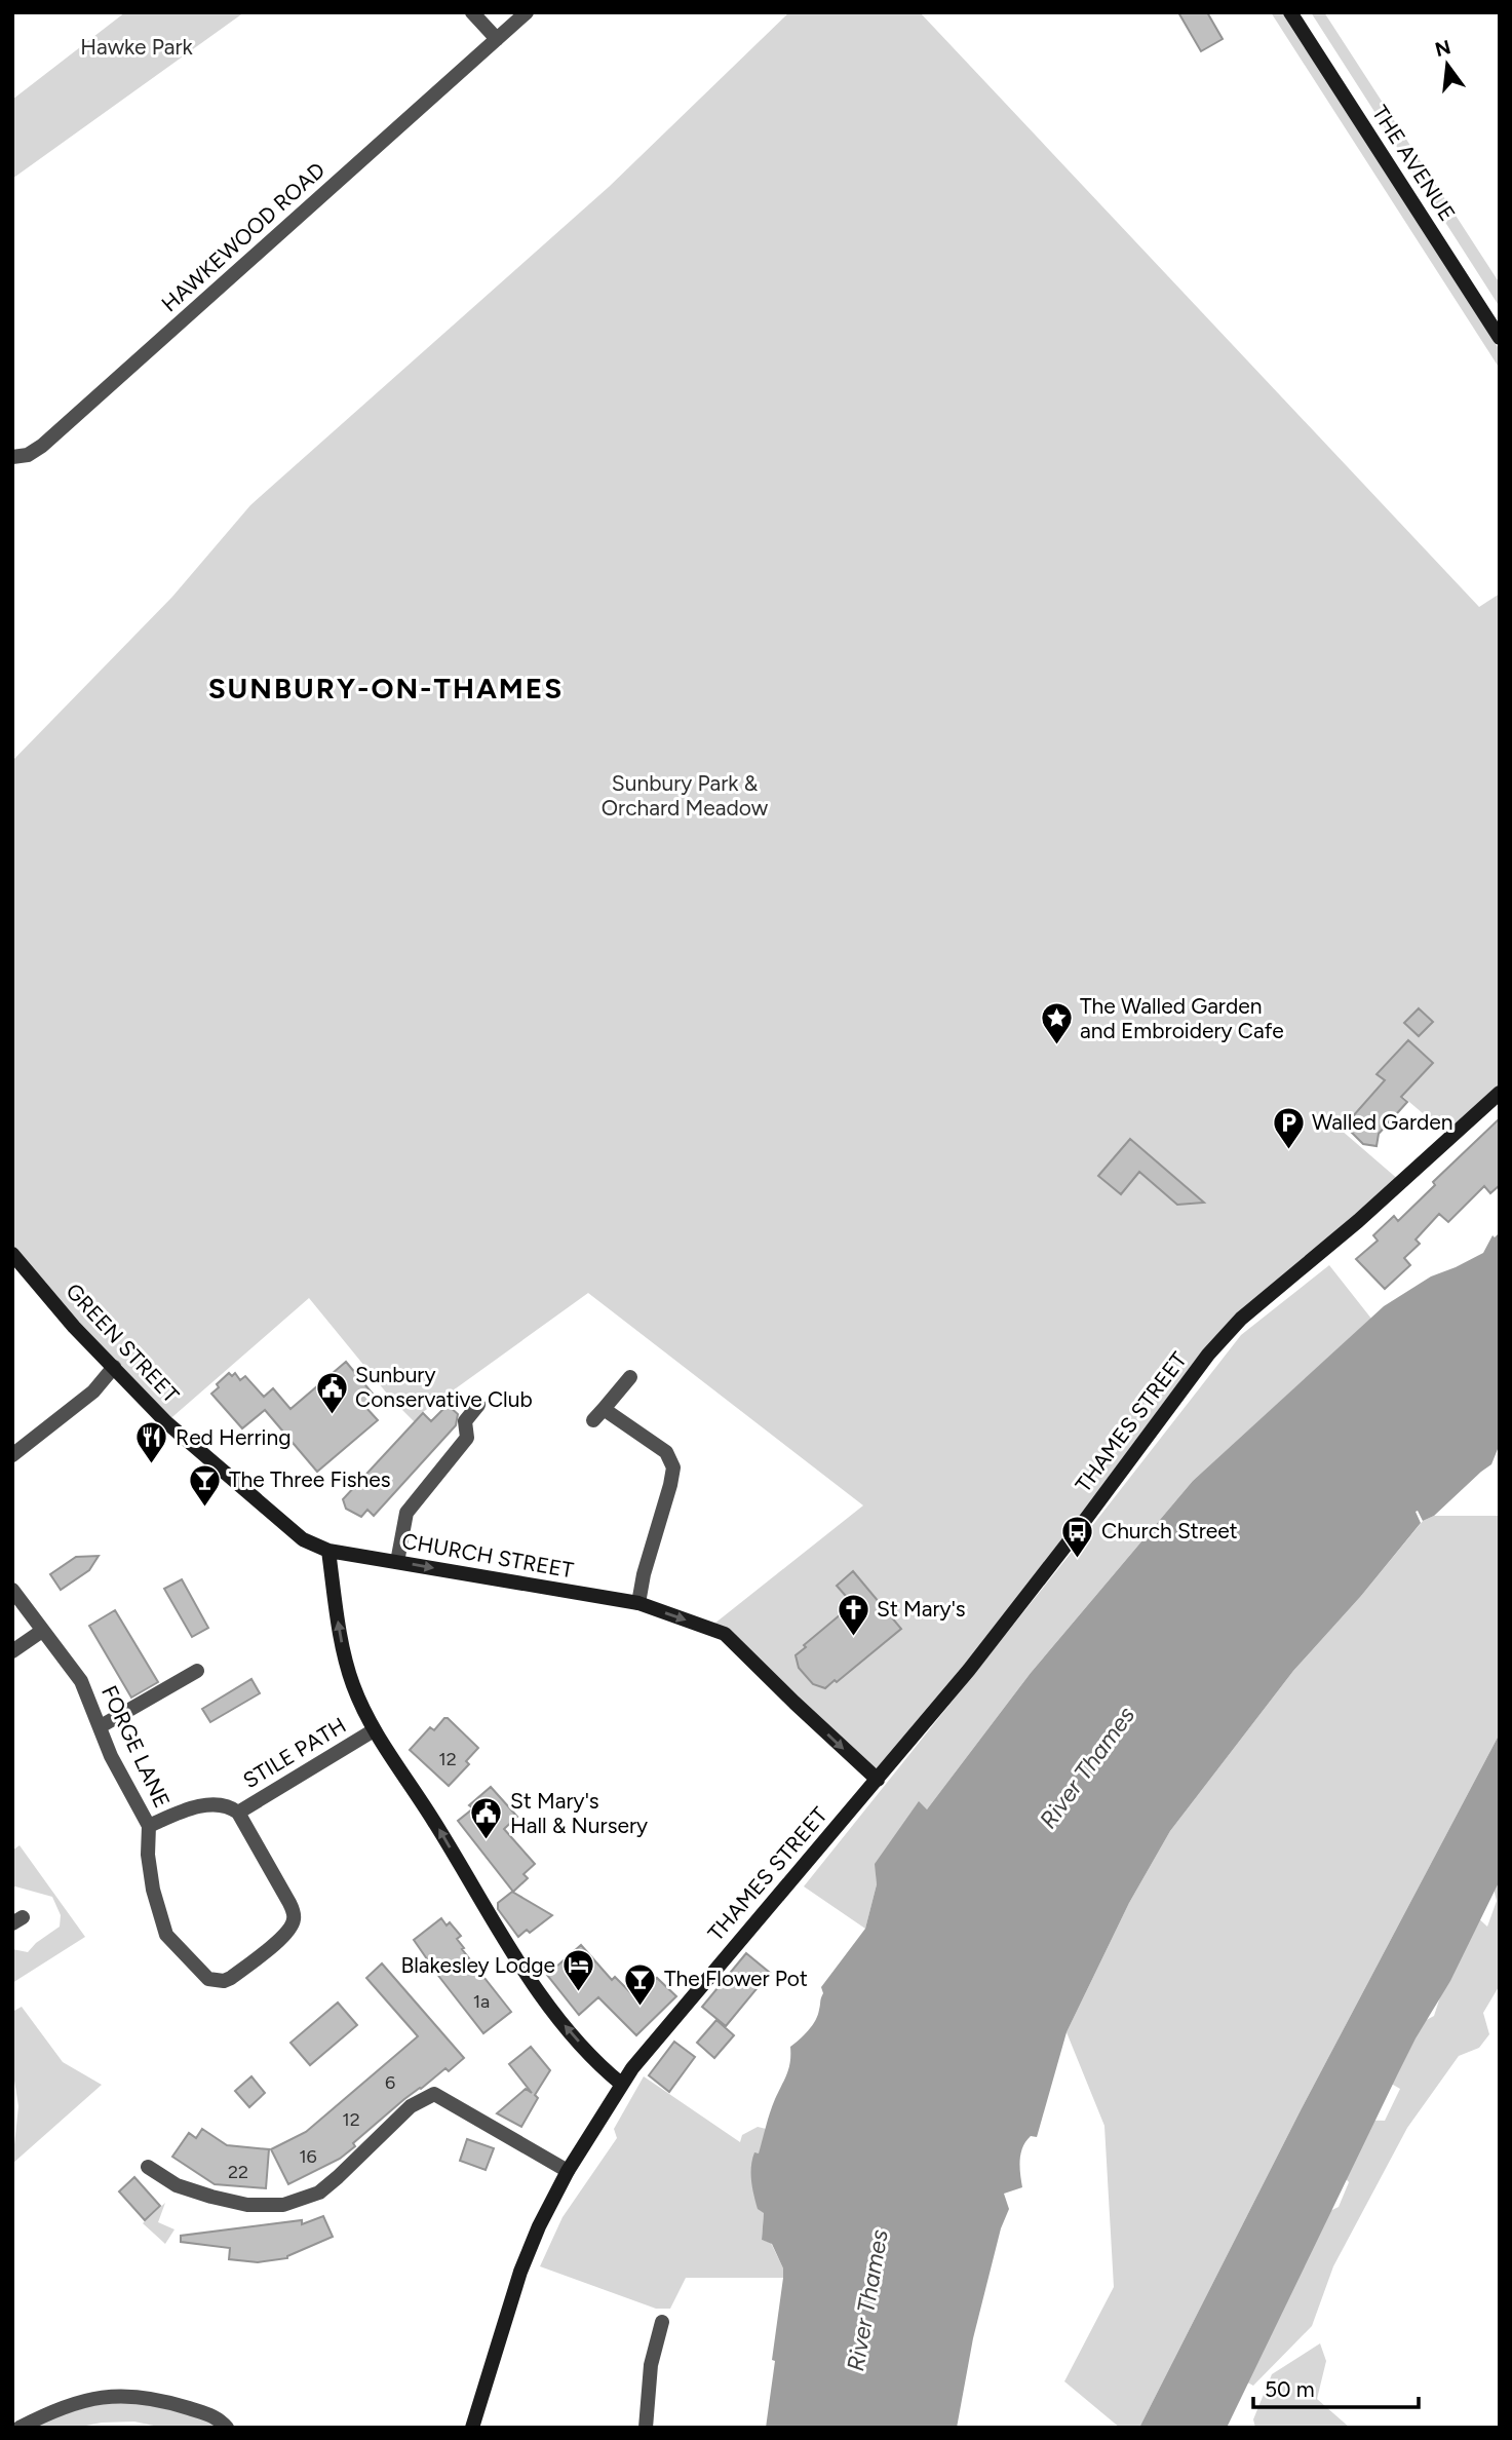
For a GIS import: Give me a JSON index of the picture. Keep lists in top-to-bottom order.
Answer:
{
  "streets": {
    "street": [
      "THE AVENUE",
      "HAWKEWOOD ROAD",
      "GREEN STREET",
      "THAMES STREET",
      "CHURCH STREET",
      "FORGE LANE",
      "STILE PATH"
    ]
  },
  "crossings": [
    ["GREEN STREET", "CHURCH STREET"],
    ["THAMES STREET", "CHURCH STREET"],
    ["FORGE LANE", "STILE PATH"]
  ],
  "one_way": ["CHURCH STREET"],
  "districts": ["SUNBURY-ON-THAMES"],
  "water": ["River Thames"],
  "parks": ["Hawke Park", "Sunbury Park & Orchard Meadow"],
  "places": {
    "place": ["The Walled Garden and Embroidery Cafe"],
    "parking": ["Walled Garden"],
    "public building": ["Sunbury Conservative Club", "St Mary's Hall & Nursery"],
    "restaurant": ["Red Herring"],
    "bar": ["The Three Fishes", "The Flower Pot"],
    "bus stop": ["Church Street"],
    "church": ["St Mary's"],
    "hotel": ["Blakesley Lodge"]
  },
  "house_numbers": [
    "12",
    "1a",
    "6",
    "12",
    "16",
    "22"
  ],
  "scale_bar": "50 m",
  "north": "top"
}
